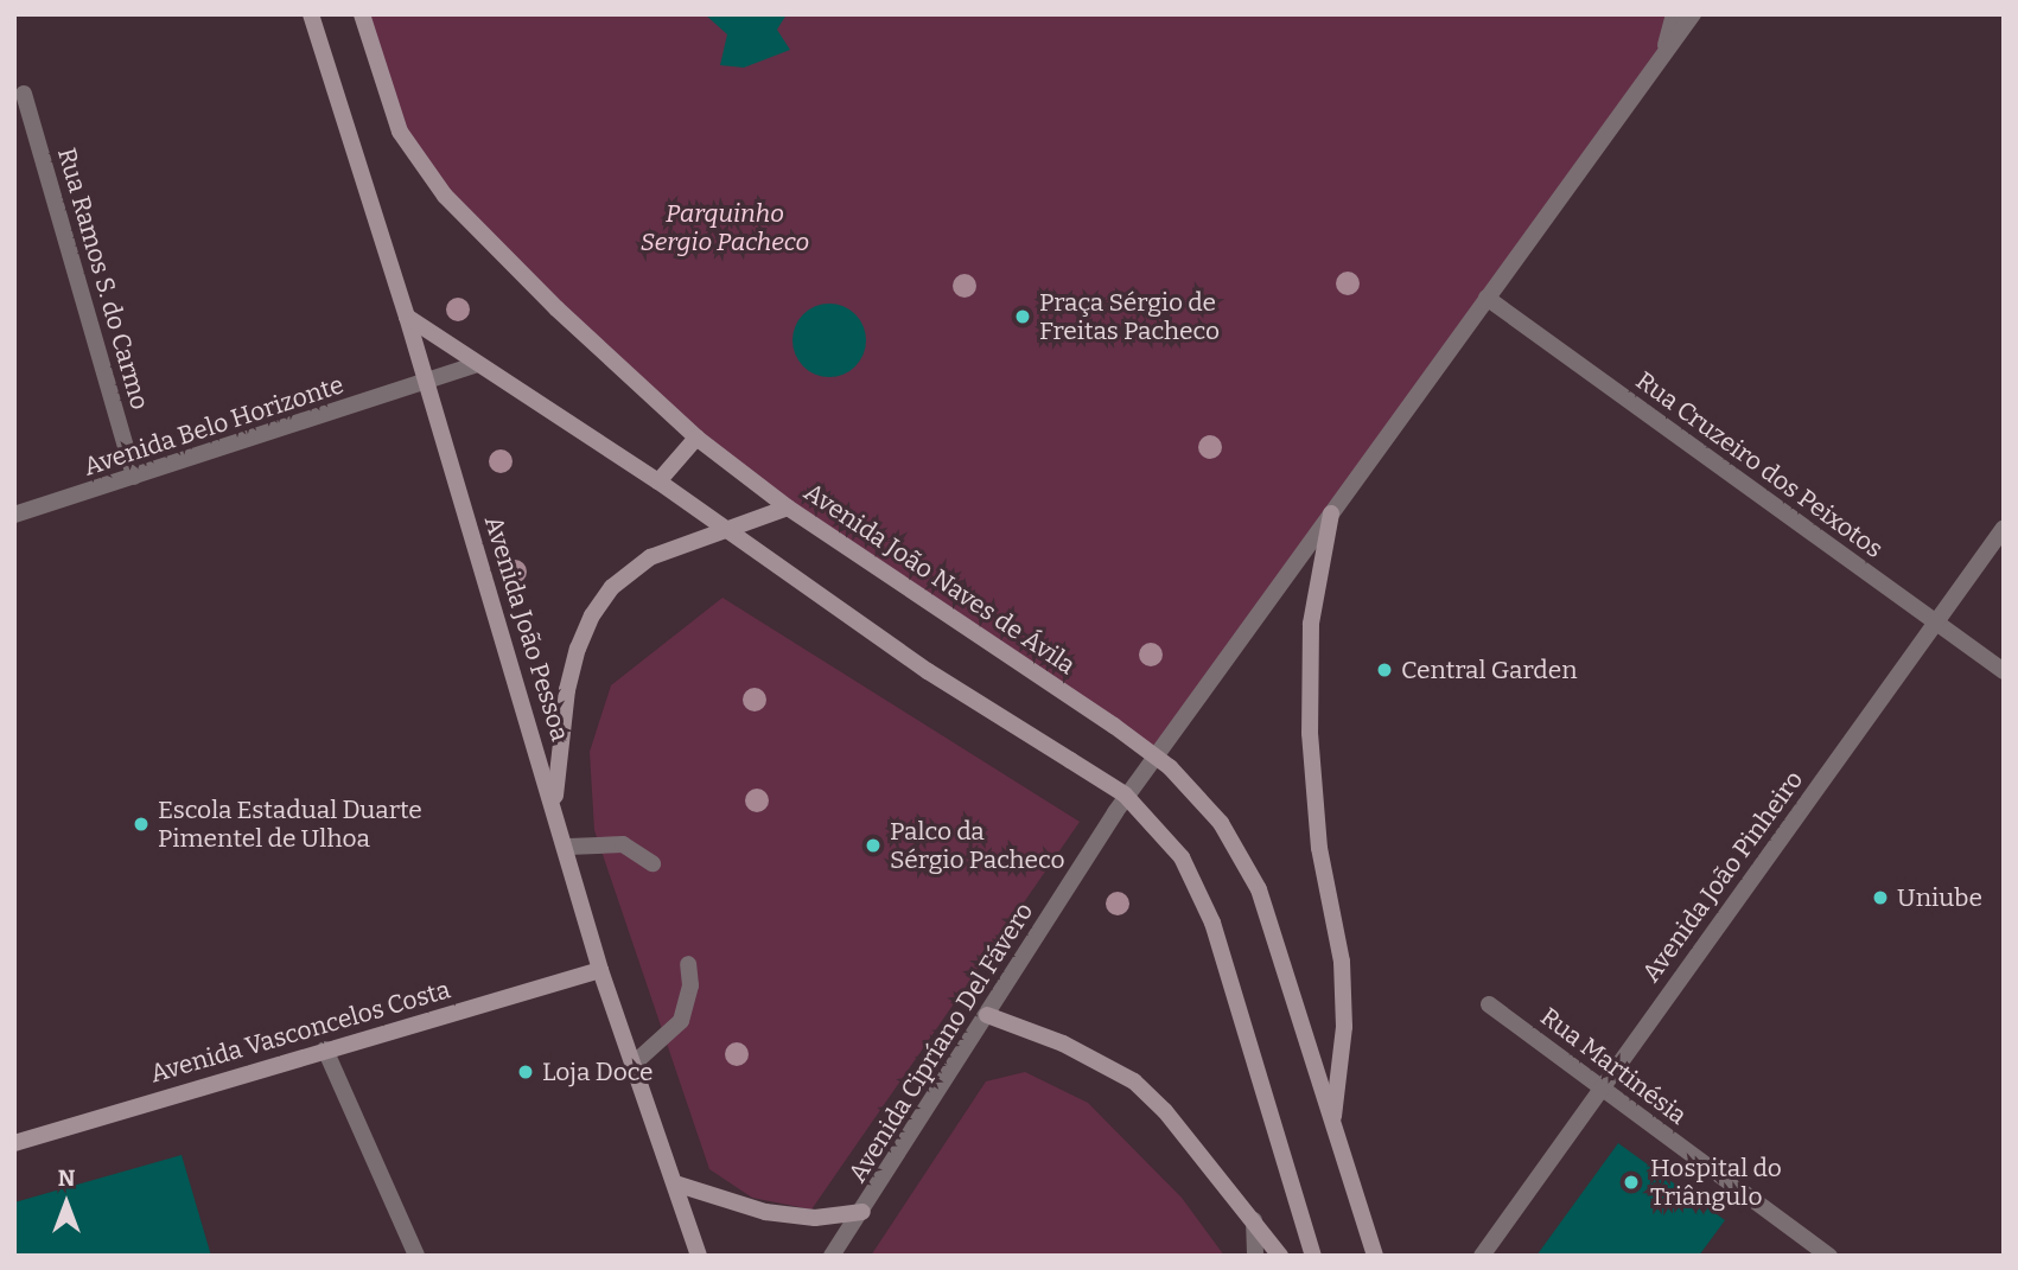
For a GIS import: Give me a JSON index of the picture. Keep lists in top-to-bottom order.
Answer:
{
  "streets": {
    "main road": ["Avenida João Naves de Ávila", "Avenida João Pessoa", "Avenida Vasconcelos Costa"],
    "street": [
      "Rua Ramos S. do Carmo",
      "Avenida Belo Horizonte",
      "Rua Cruzeiro dos Peixotos",
      "Avenida João Pinheiro",
      "Avenida Cipríano Del Fávero",
      "Rua Martinésia"
    ]
  },
  "crossings": [
    ["Rua Ramos S. do Carmo", "Avenida Belo Horizonte"],
    ["Avenida Belo Horizonte", "Avenida João Pessoa"],
    ["Rua Cruzeiro dos Peixotos", "Avenida João Pinheiro"],
    ["Avenida João Pessoa", "Avenida Vasconcelos Costa"],
    ["Avenida João Pinheiro", "Rua Martinésia"]
  ],
  "parks": ["Parquinho Sergio Pacheco"],
  "places": [
    "Praça Sérgio de Freitas Pacheco",
    "Central Garden",
    "Escola Estadual Duarte Pimentel de Ulhoa",
    "Palco da Sérgio Pacheco",
    "Uniube",
    "Loja Doce",
    "Hospital do Triângulo"
  ],
  "north": "top"
}
